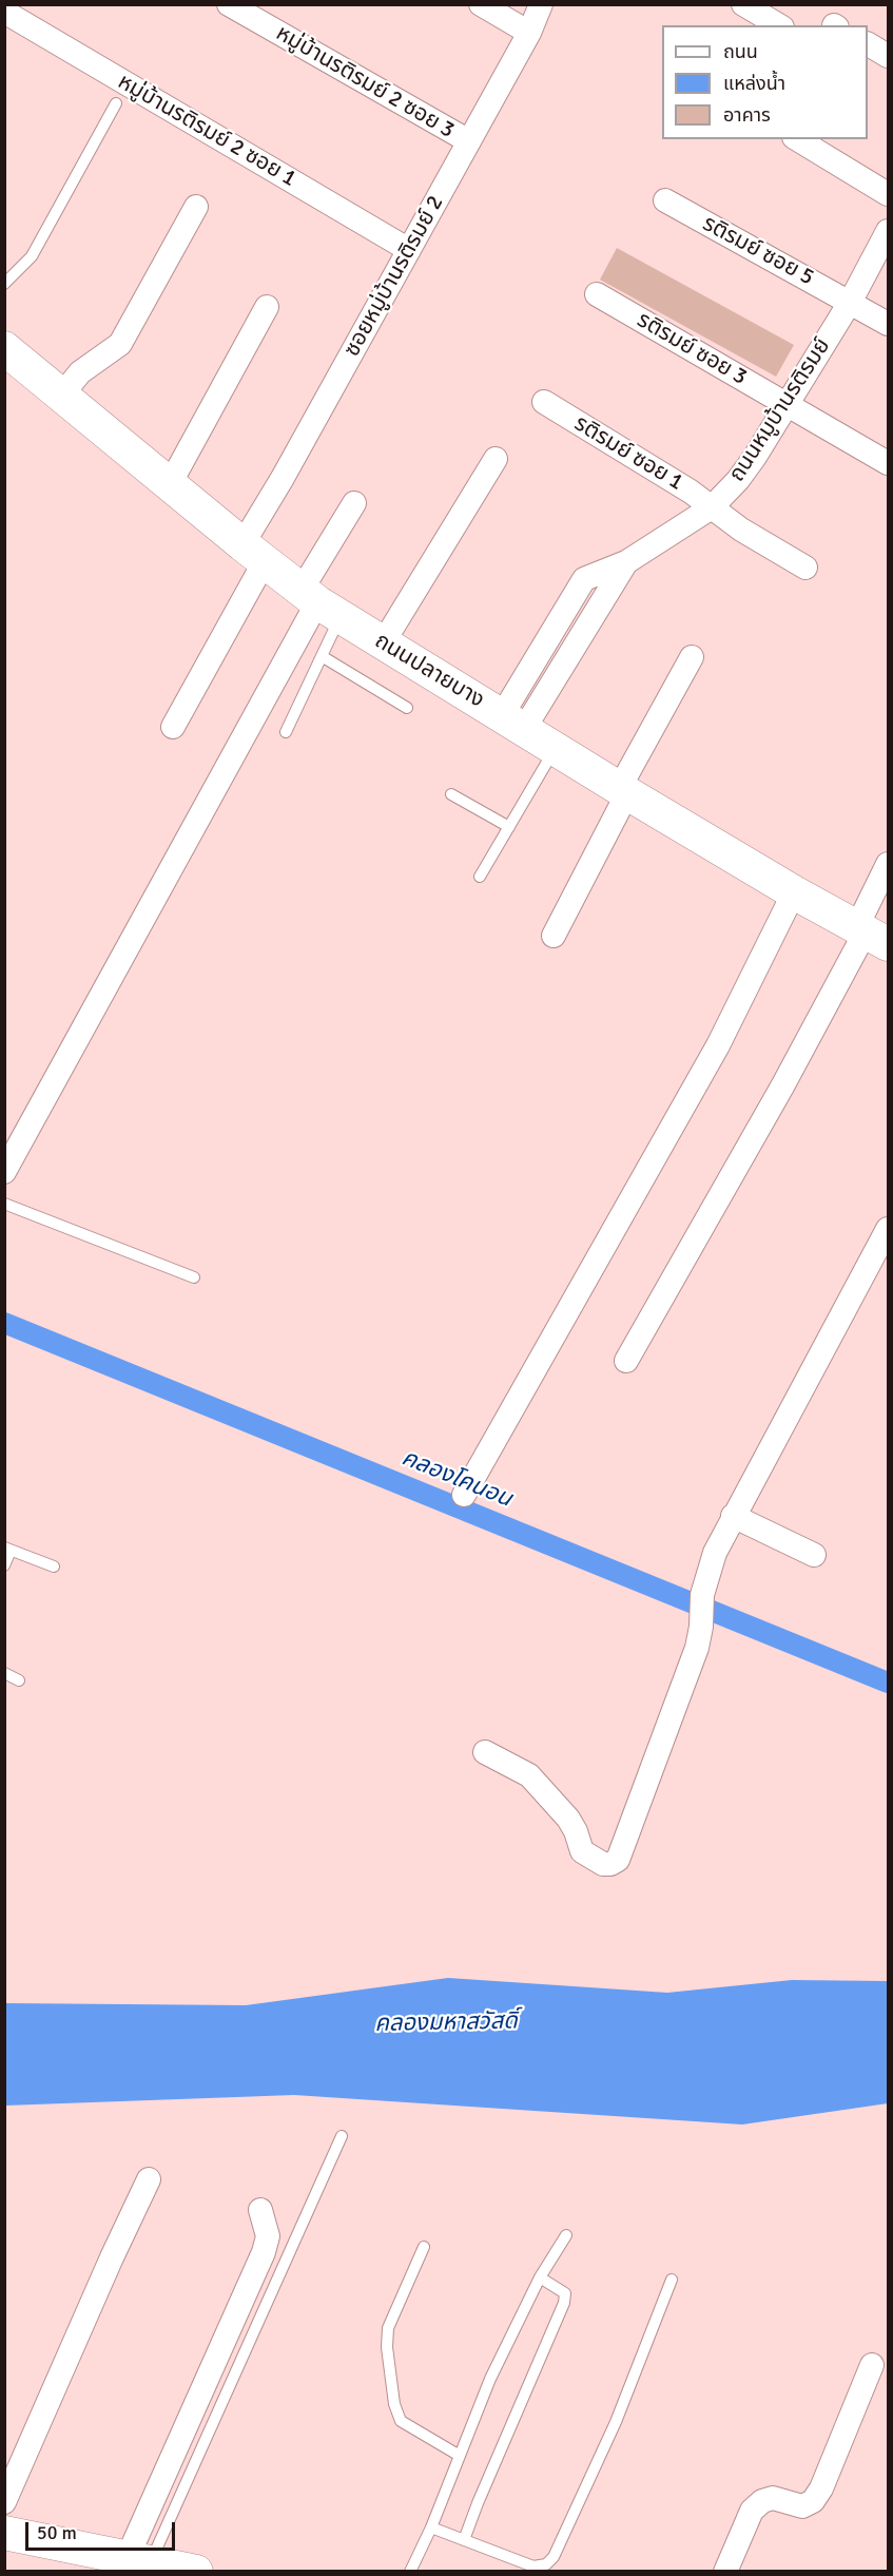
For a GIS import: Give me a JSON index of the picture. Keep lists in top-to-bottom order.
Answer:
{
  "streets": {
    "street": [
      "หมู่บ้านรติรมย์ 2 ซอย 3",
      "หมู่บ้านรติรมย์ 2 ซอย 1",
      "รติรมย์ ซอย 5",
      "ซอยหมู่บ้านรติรมย์ 2",
      "รติรมย์ ซอย 3",
      "ถนนหมูบ้านรติรมย์",
      "รติรมย์ ซอย 1",
      "ถนนปลายบาง"
    ]
  },
  "crossings": [
    ["หมู่บ้านรติรมย์ 2 ซอย 3", "ซอยหมู่บ้านรติรมย์ 2"],
    ["หมู่บ้านรติรมย์ 2 ซอย 1", "ซอยหมู่บ้านรติรมย์ 2"],
    ["รติรมย์ ซอย 5", "ถนนหมูบ้านรติรมย์"],
    ["ซอยหมู่บ้านรติรมย์ 2", "ถนนปลายบาง"],
    ["รติรมย์ ซอย 3", "ถนนหมูบ้านรติรมย์"],
    ["ถนนหมูบ้านรติรมย์", "รติรมย์ ซอย 1"],
    ["ถนนหมูบ้านรติรมย์", "ถนนปลายบาง"]
  ],
  "water": ["คลองโคนอน", "คลองมหาสวัสดิ์"],
  "legend": ["ถนน", "แหล่งน้ำ", "อาคาร"],
  "scale_bar": "50 m"
}
